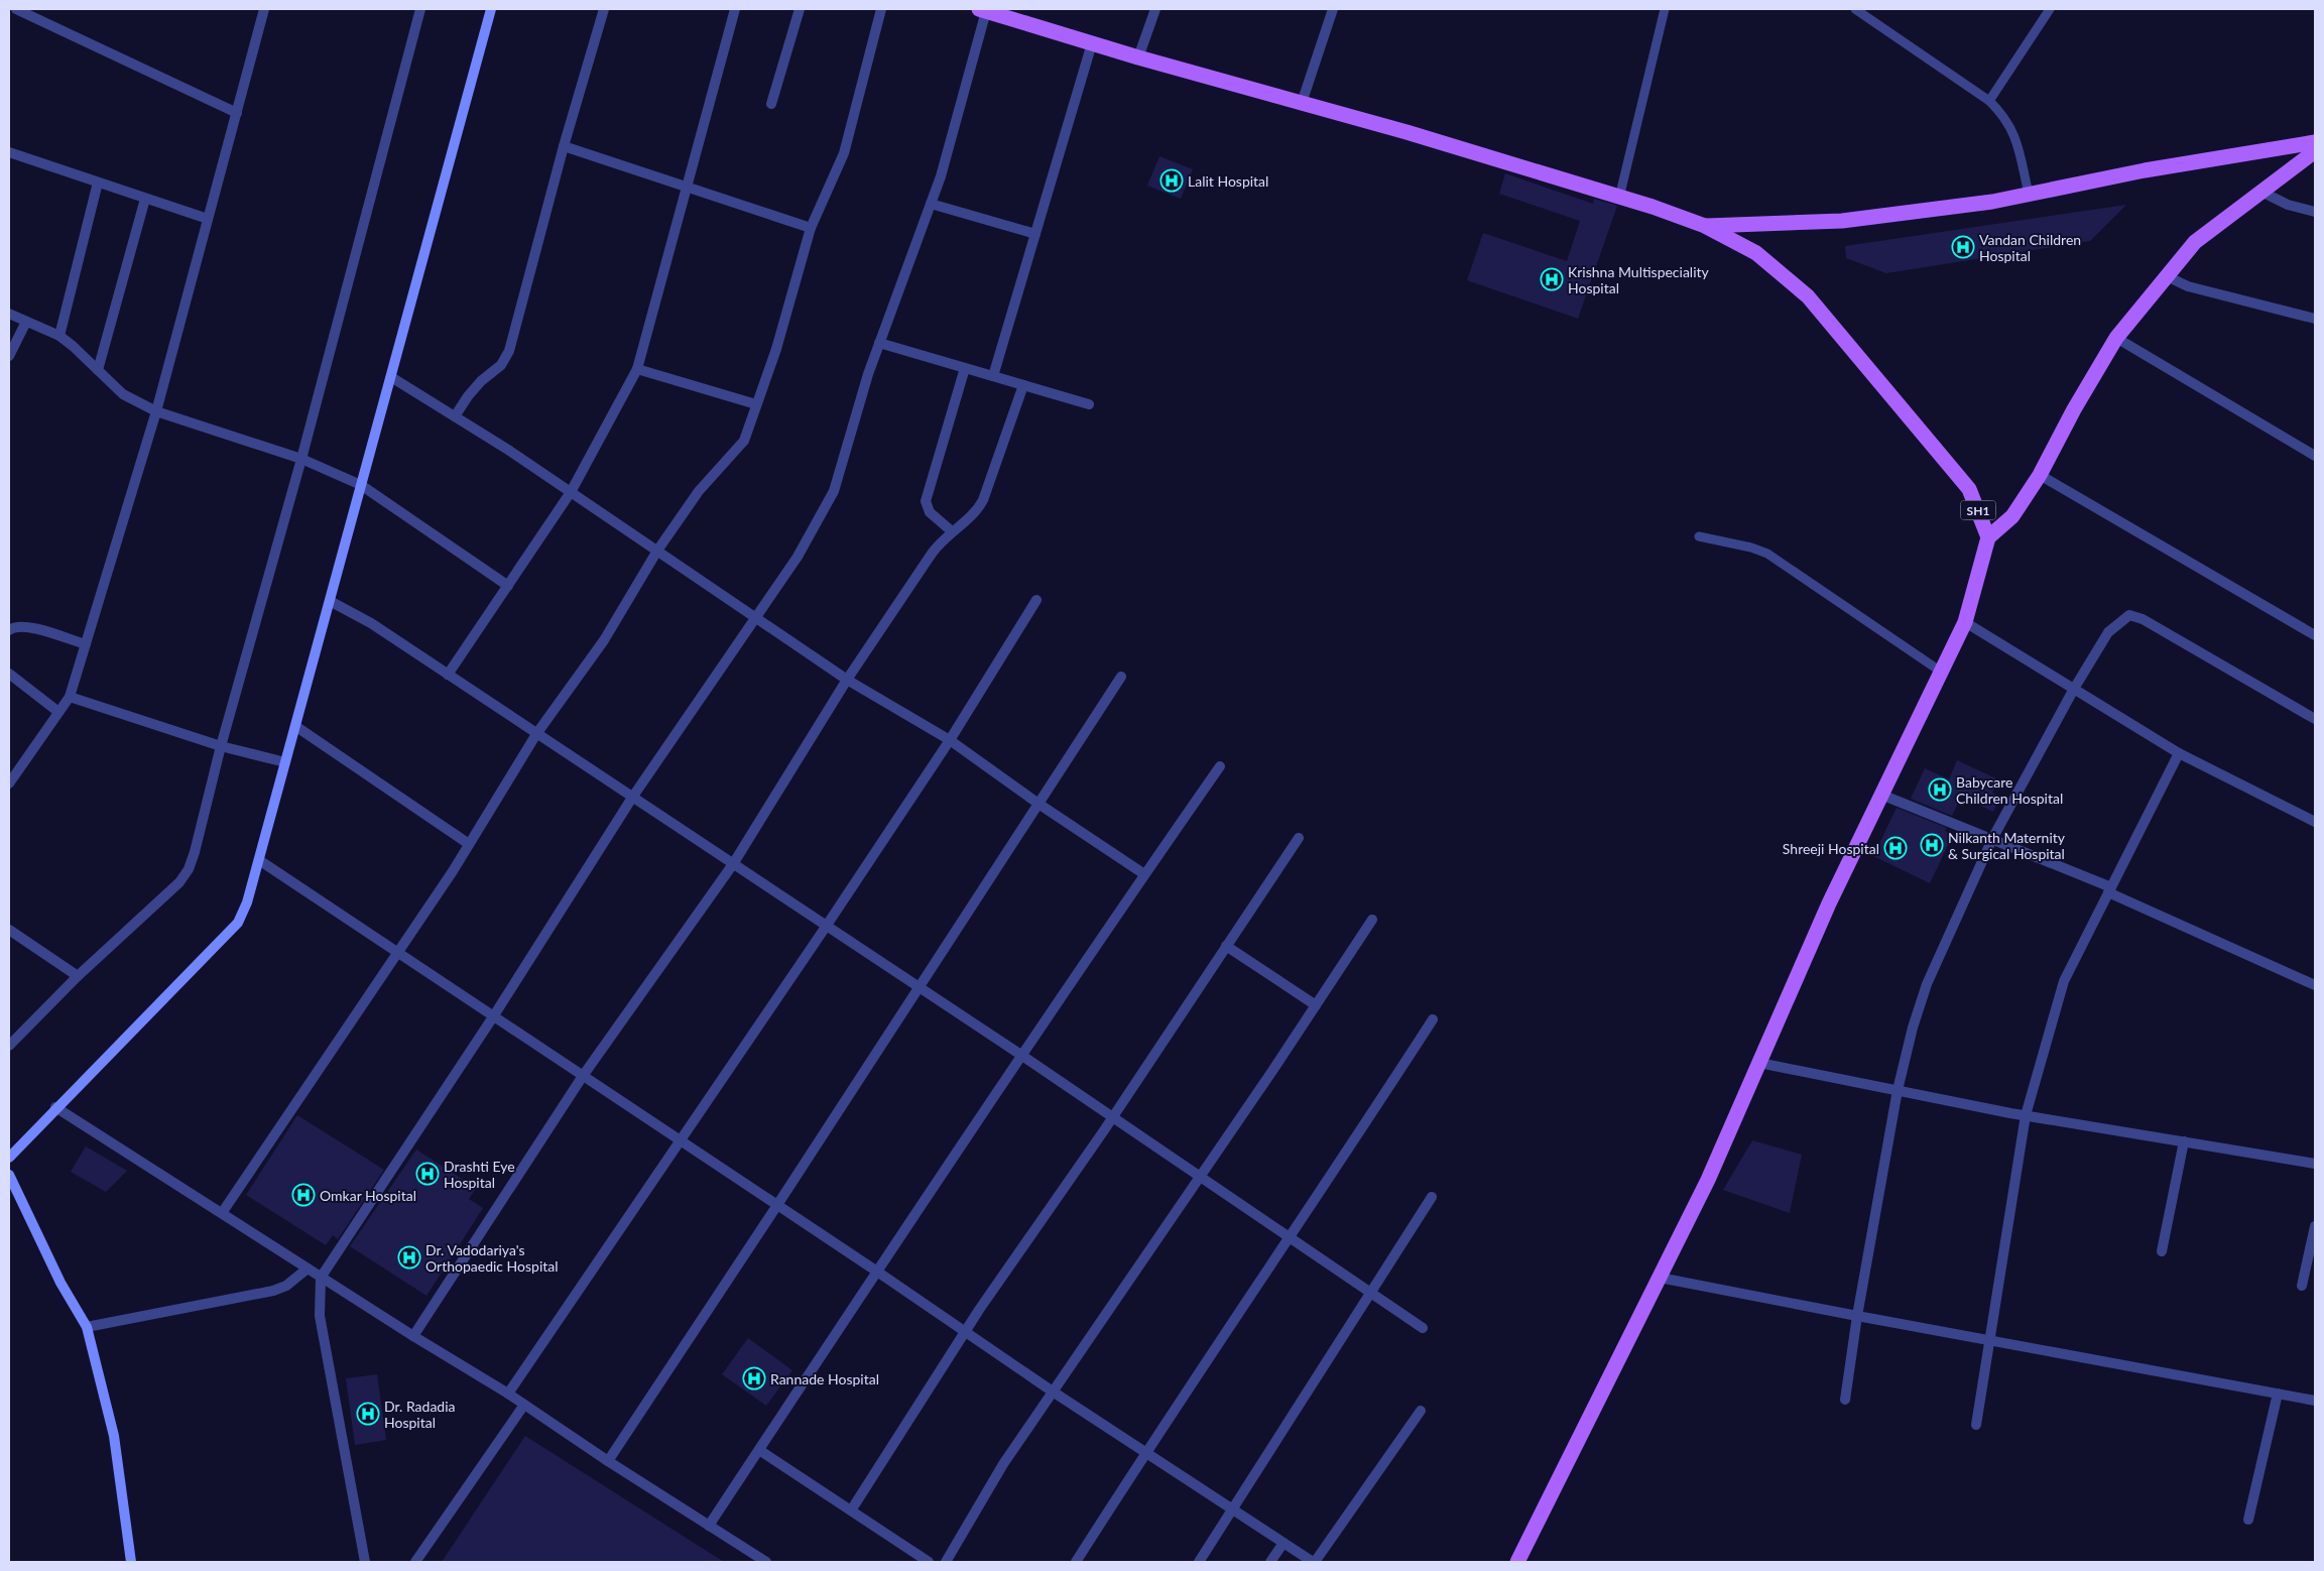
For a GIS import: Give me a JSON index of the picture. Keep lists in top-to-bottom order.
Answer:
{
  "streets": {
    "main road": ["SH1"]
  },
  "places": {
    "hospital": [
      "Lalit Hospital",
      "Vandan Children Hospital",
      "Krishna Multispeciality Hospital",
      "Babycare Children Hospital",
      "Nilkanth Maternity & Surgical Hospital",
      "Shreeji Hospital",
      "Drashti Eye Hospital",
      "Omkar Hospital",
      "Dr. Vadodariya's Orthopaedic Hospital",
      "Rannade Hospital",
      "Dr. Radadia Hospital"
    ]
  }
}
